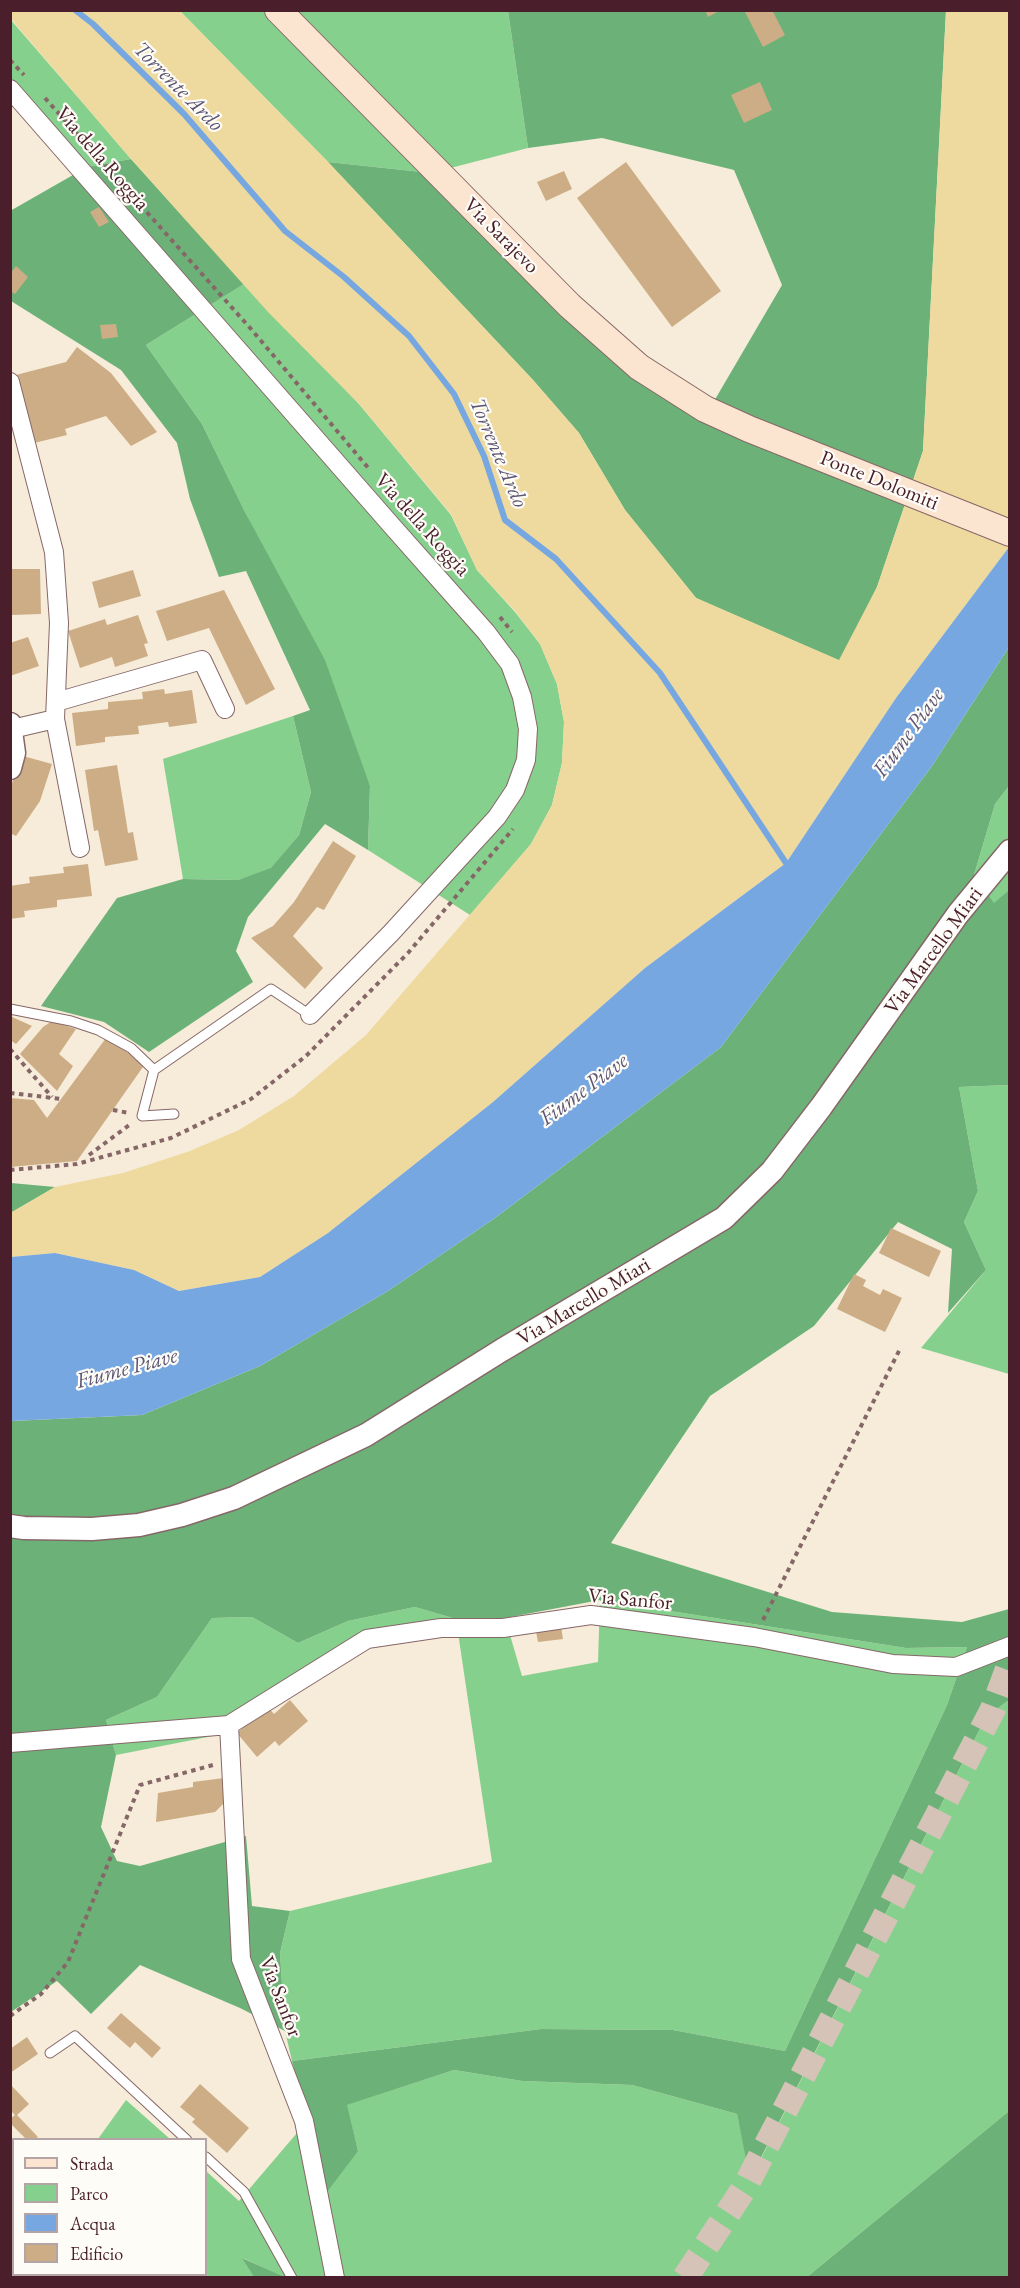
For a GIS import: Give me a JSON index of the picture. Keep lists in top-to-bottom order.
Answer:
{
  "streets": {
    "main road": ["Via Sarajevo", "Ponte Dolomiti"],
    "street": ["Via della Roggia", "Via Marcello Miari", "Via Sanfor"]
  },
  "crossings": [
    ["Via Sarajevo", "Ponte Dolomiti"]
  ],
  "water": ["Torrente Ardo", "Fiume Piave"],
  "legend": [
    "Strada",
    "Parco",
    "Acqua",
    "Edificio"
  ]
}
